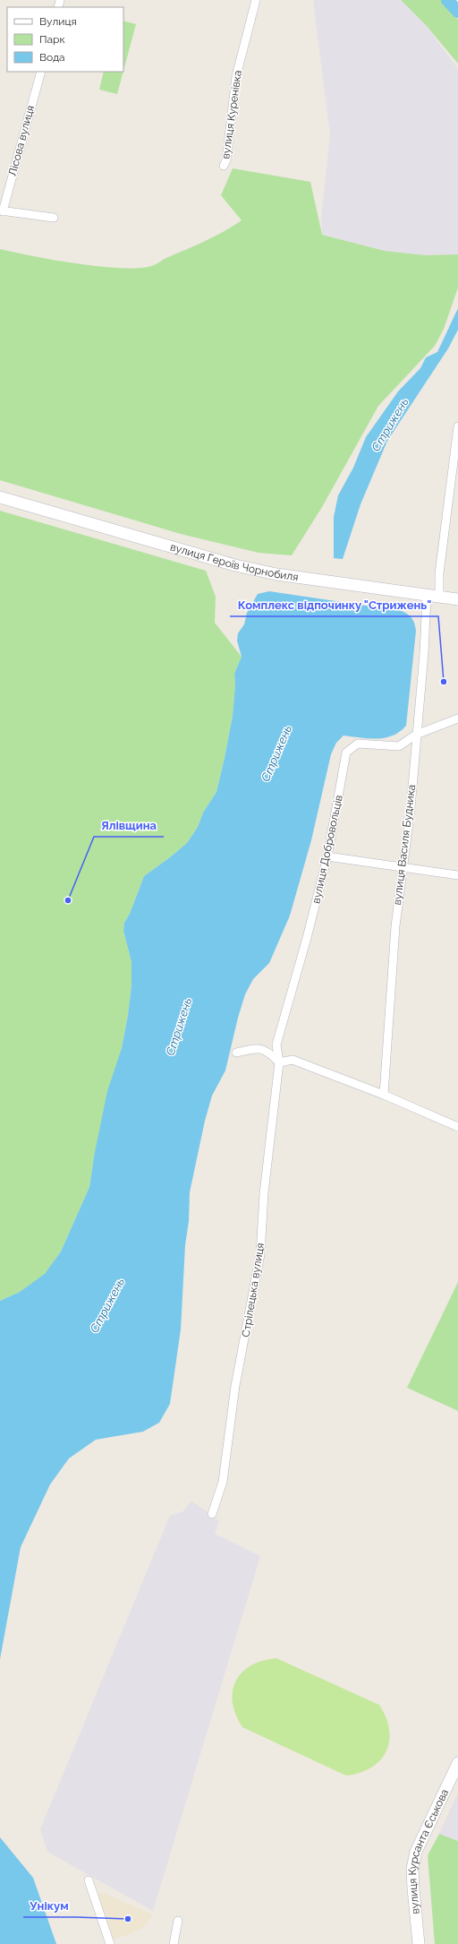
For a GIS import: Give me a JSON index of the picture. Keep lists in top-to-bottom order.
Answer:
{
  "streets": {
    "main road": ["вулиця Героїв Чорнобиля", "вулиця Курсанта Єськова"],
    "street": [
      "вулиця Куренівка",
      "Лісова вулиця",
      "вулиця Василя Будника",
      "вулиця Добровольців",
      "Стрілецька вулиця"
    ]
  },
  "crossings": [
    ["вулиця Героїв Чорнобиля", "вулиця Василя Будника"],
    ["вулиця Василя Будника", "вулиця Добровольців"],
    ["вулиця Добровольців", "Стрілецька вулиця"]
  ],
  "water": ["Стрижень"],
  "places": ["Комплекс відпочинку \"Стрижень\"", "Ялівщина", "Унікум"],
  "legend": ["Вулиця", "Парк", "Вода"]
}
